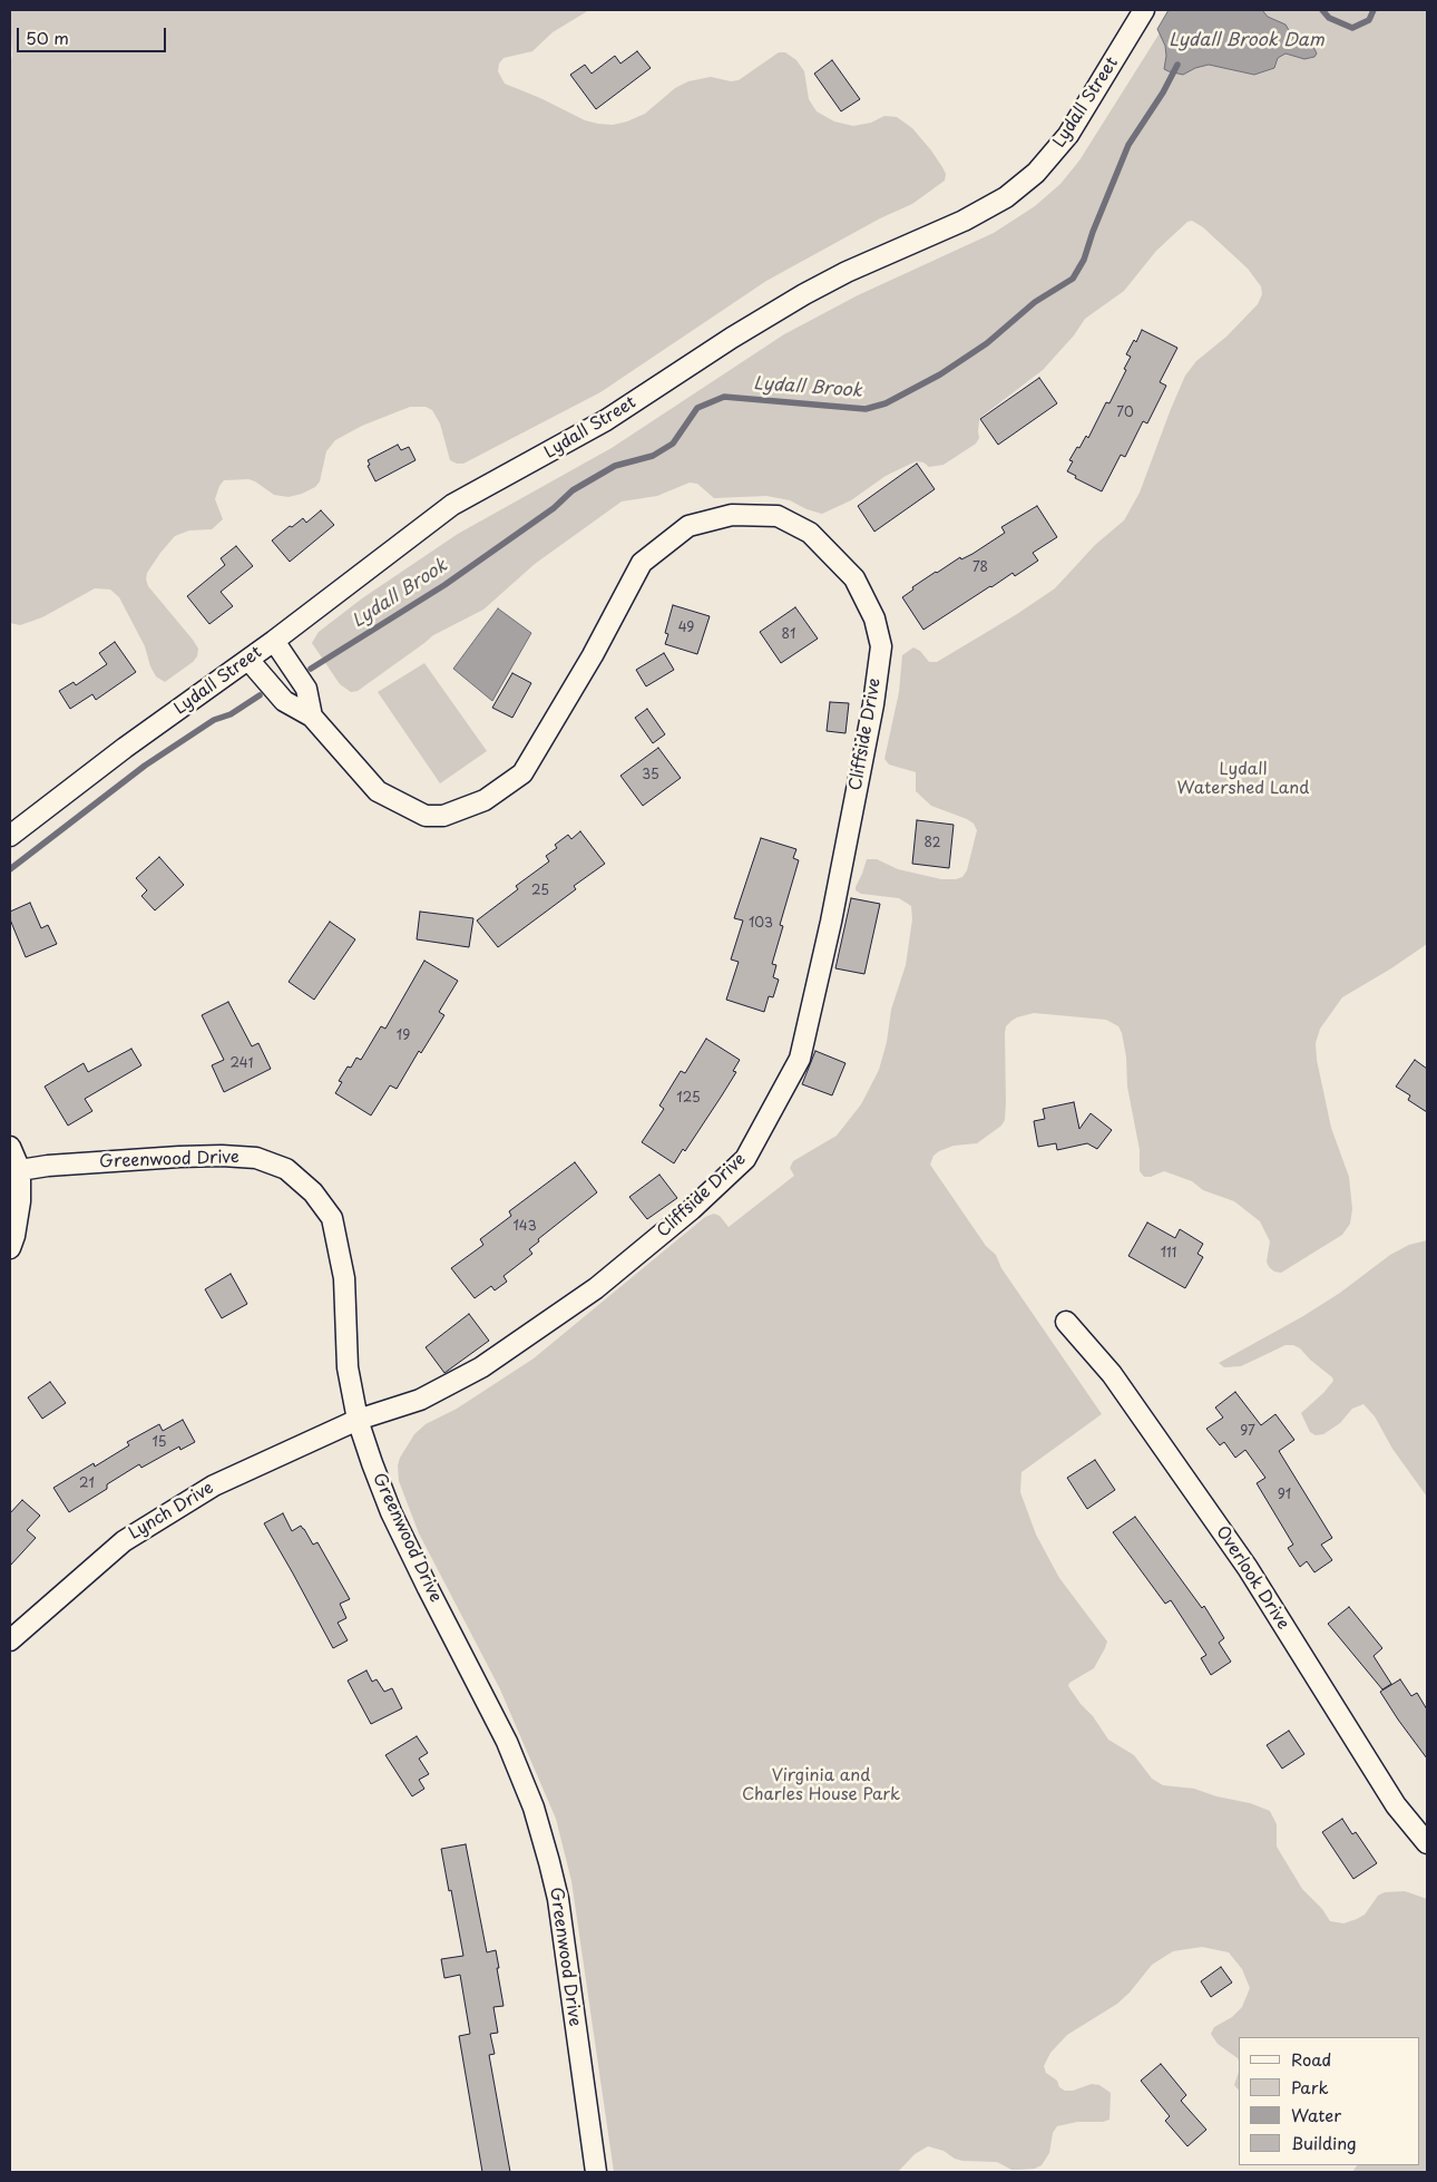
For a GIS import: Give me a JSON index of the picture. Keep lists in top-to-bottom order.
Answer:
{
  "streets": {
    "street": [
      "Lydall Street",
      "Cliffside Drive",
      "Greenwood Drive",
      "Lynch Drive",
      "Overlook Drive"
    ]
  },
  "crossings": [
    ["Lydall Street", "Cliffside Drive"],
    ["Cliffside Drive", "Greenwood Drive"],
    ["Cliffside Drive", "Lynch Drive"],
    ["Greenwood Drive", "Lynch Drive"]
  ],
  "water": ["Lydall Brook Dam", "Lydall Brook"],
  "parks": ["Lydall Watershed Land", "Virginia and Charles House Park"],
  "house_numbers": [
    "70",
    "78",
    "49",
    "81",
    "35",
    "82",
    "25",
    "103",
    "19",
    "241",
    "125",
    "143",
    "111",
    "97",
    "15",
    "21",
    "91"
  ],
  "legend": [
    "Road",
    "Park",
    "Water",
    "Building"
  ],
  "scale_bar": "50 m"
}
